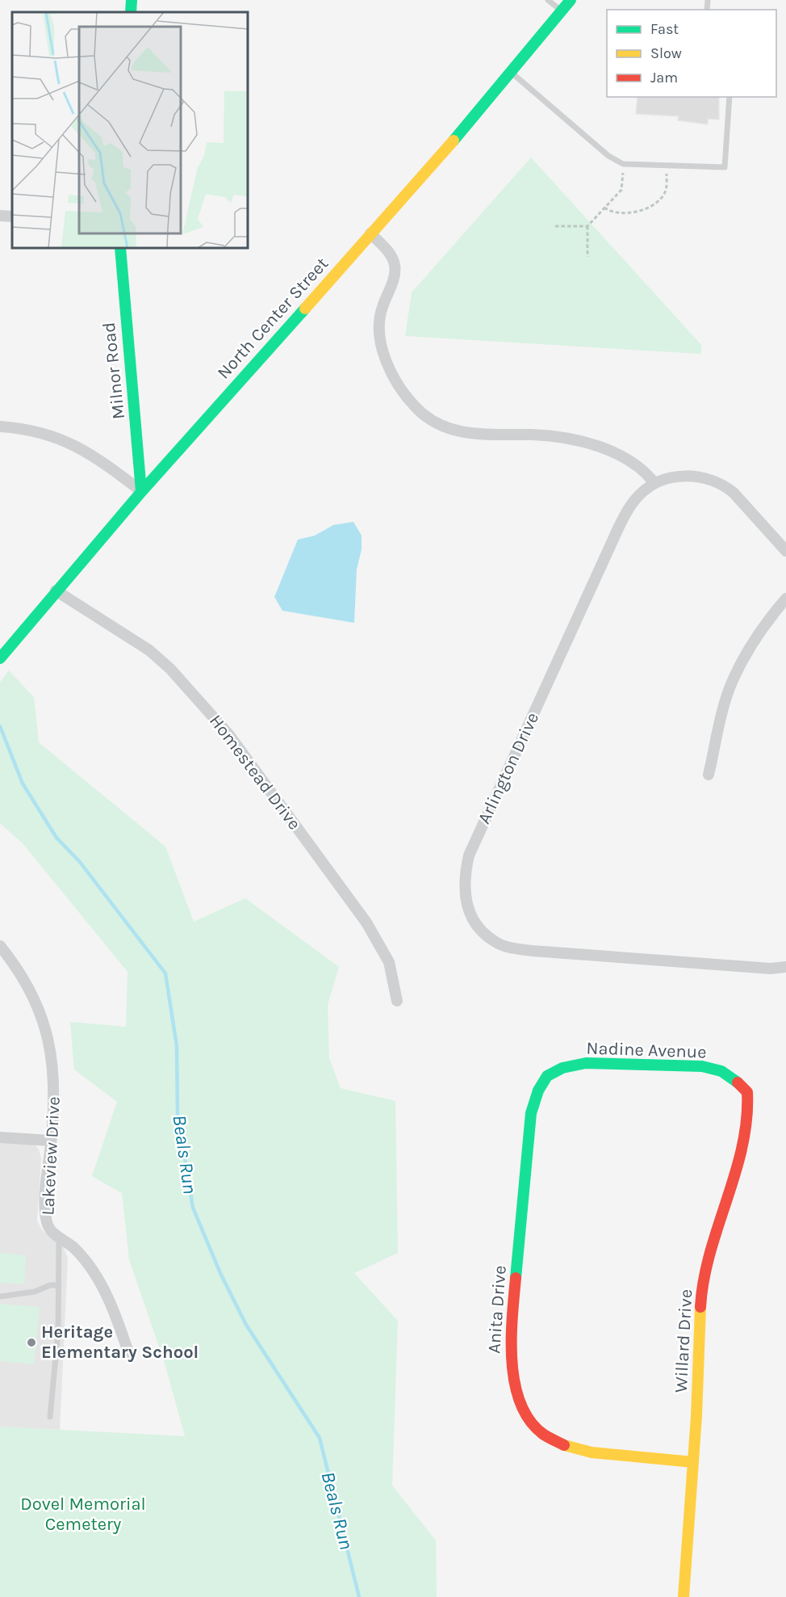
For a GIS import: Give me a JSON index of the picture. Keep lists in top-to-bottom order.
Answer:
{
  "streets": {
    "street": [
      "North Center Street",
      "Milnor Road",
      "Arlington Drive",
      "Homestead Drive",
      "Nadine Avenue",
      "Lakeview Drive",
      "Anita Drive",
      "Willard Drive"
    ]
  },
  "crossings": [
    ["North Center Street", "Milnor Road"],
    ["North Center Street", "Homestead Drive"],
    ["Nadine Avenue", "Anita Drive"],
    ["Nadine Avenue", "Willard Drive"],
    ["Anita Drive", "Willard Drive"]
  ],
  "water": ["Beals Run"],
  "parks": ["Dovel Memorial Cemetery"],
  "places": ["Heritage Elementary School"],
  "legend": ["Fast", "Slow", "Jam"]
}
